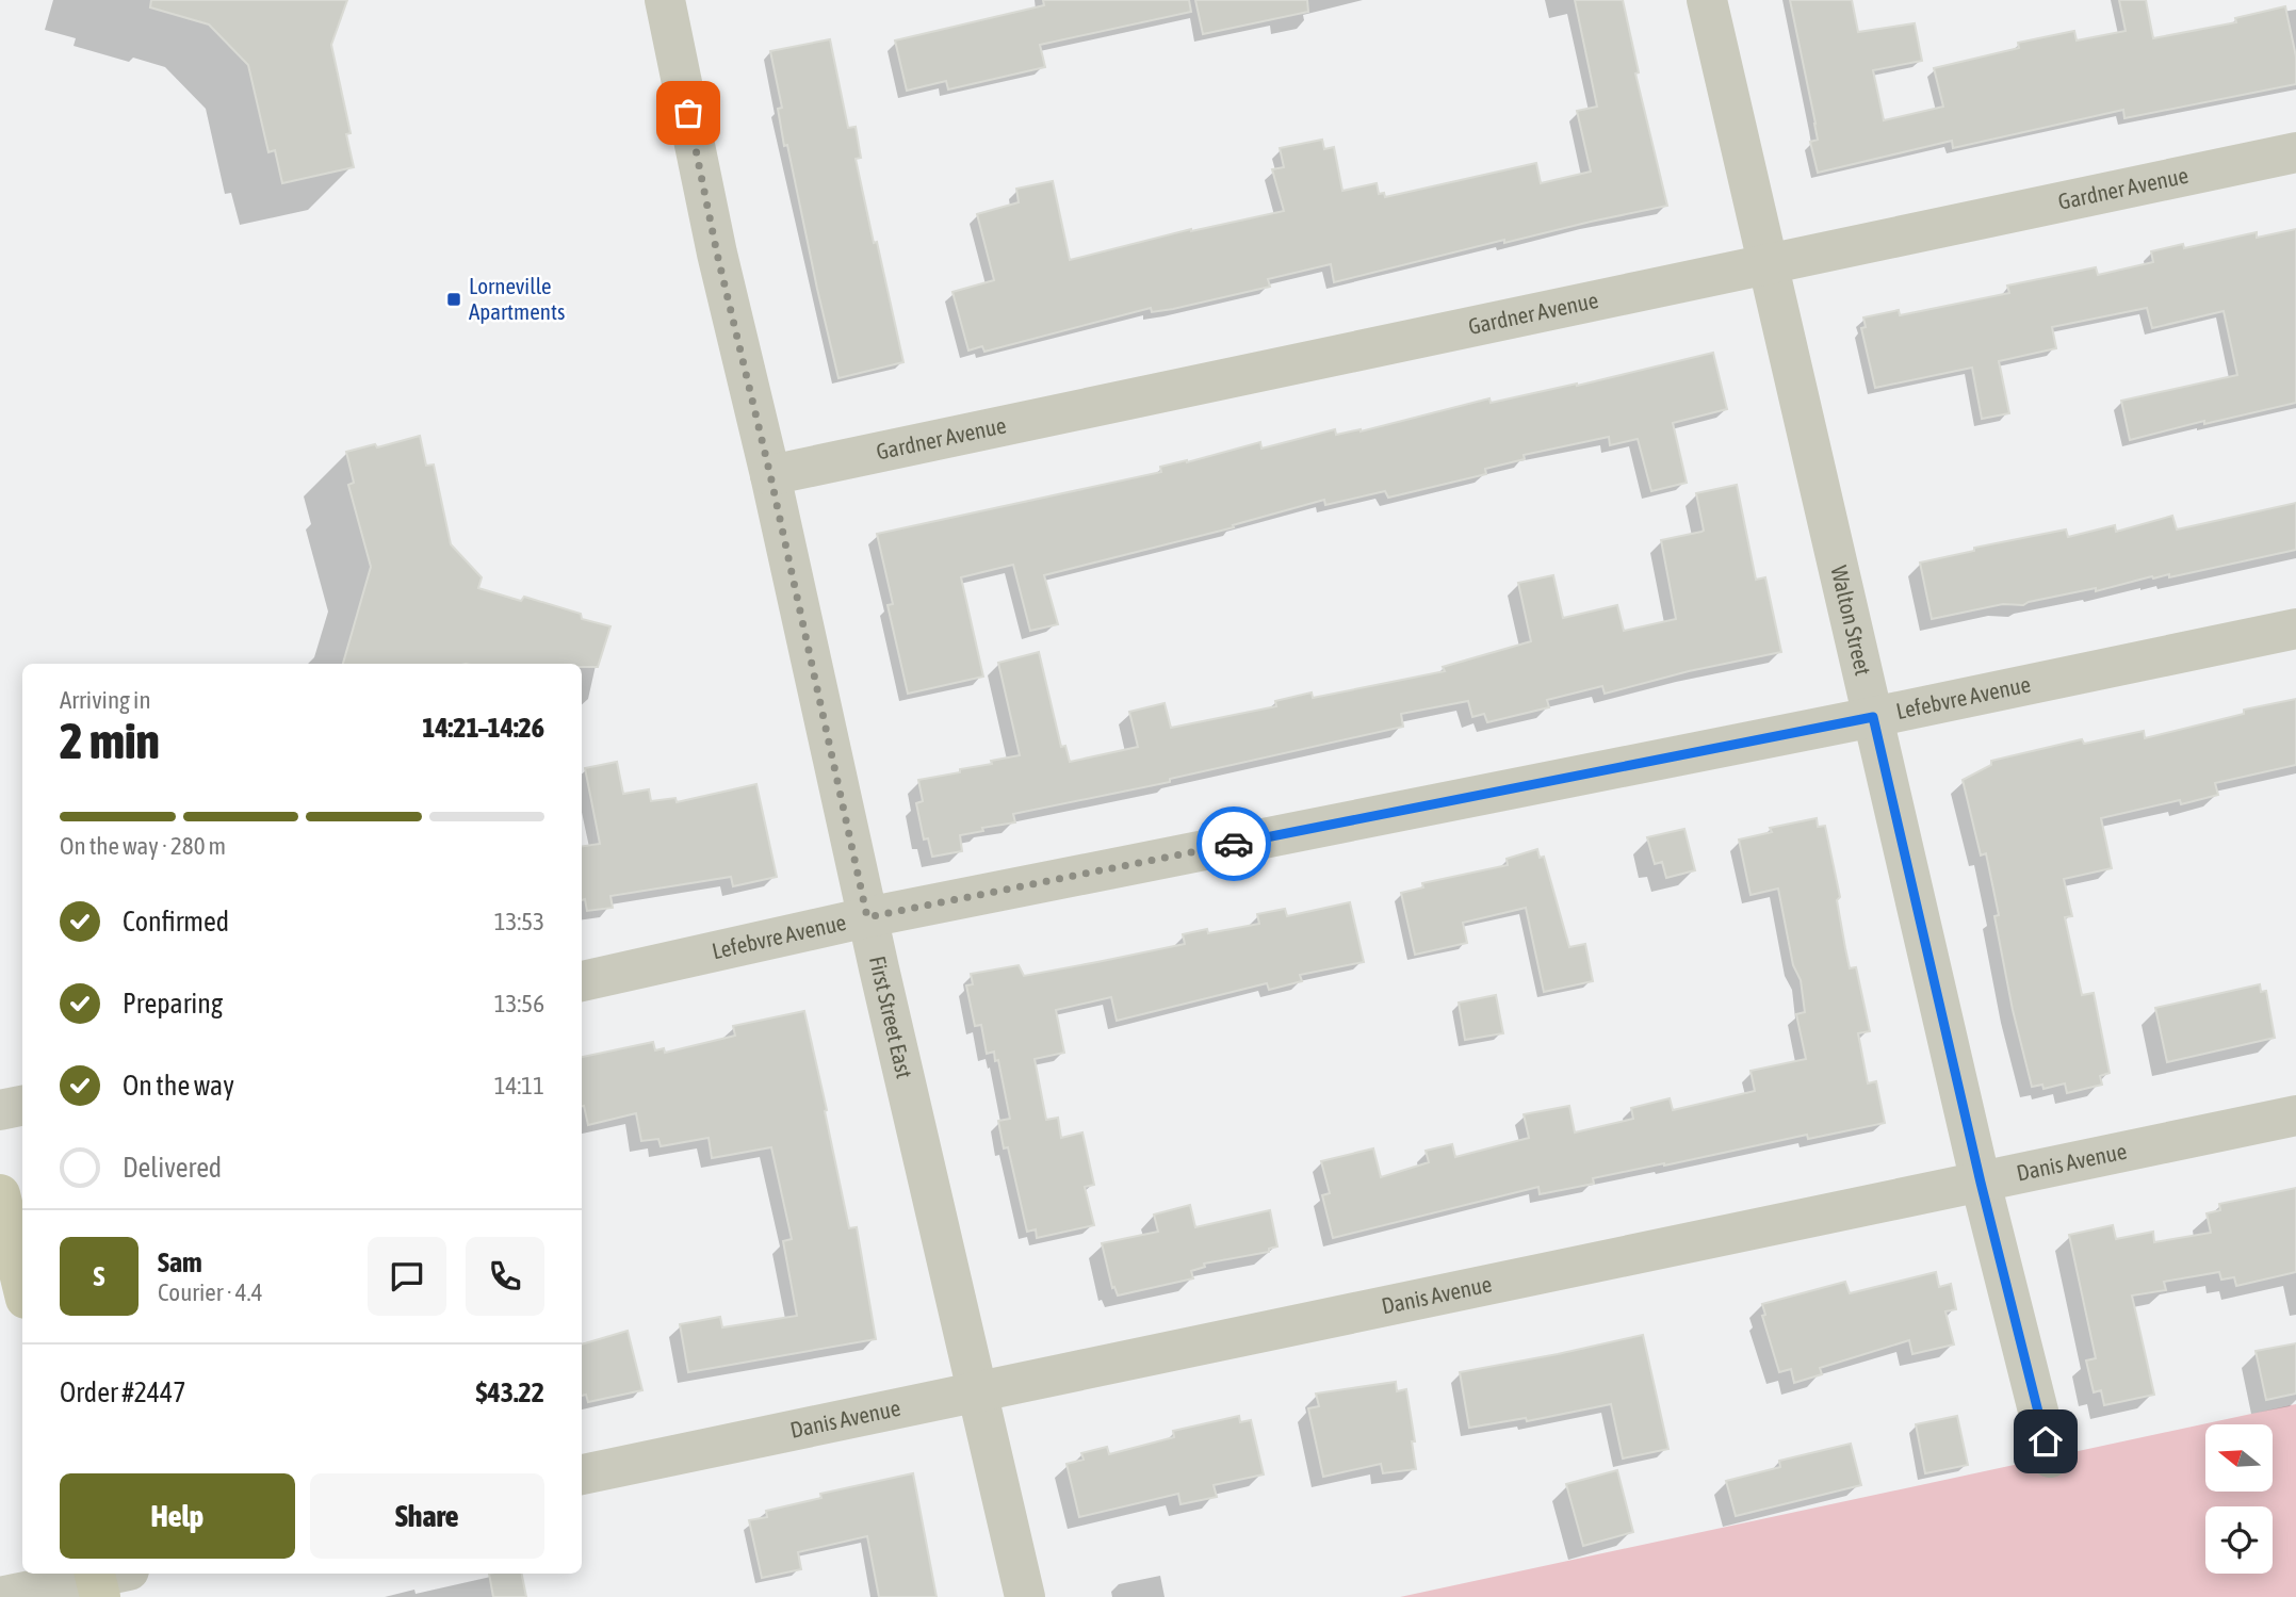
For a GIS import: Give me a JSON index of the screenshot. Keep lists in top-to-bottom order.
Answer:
{
  "streets": {
    "street": [
      "Gardner Avenue",
      "Walton Street",
      "Lefebvre Avenue",
      "First Street East",
      "Danis Avenue"
    ]
  },
  "crossings": [
    ["Gardner Avenue", "Walton Street"],
    ["Gardner Avenue", "First Street East"],
    ["Walton Street", "Lefebvre Avenue"],
    ["Walton Street", "Danis Avenue"],
    ["Lefebvre Avenue", "First Street East"],
    ["First Street East", "Danis Avenue"]
  ],
  "places": {
    "transit": ["Lorneville Apartments"]
  },
  "north": "left",
  "page": {
    "heading": ["2 min", "Arriving in", "14:21–14:26"],
    "panel": [
      "Sam",
      "Courier · 4.4",
      "Order #2447",
      "$43.22"
    ],
    "bar": "On the way · 280 m",
    "list": [
      ["Confirmed", "13:53"],
      ["Preparing", "13:56"],
      ["On the way", "14:11"],
      "Delivered"
    ],
    "round": "S",
    "buttons": ["Help", "Share"]
  }
}
